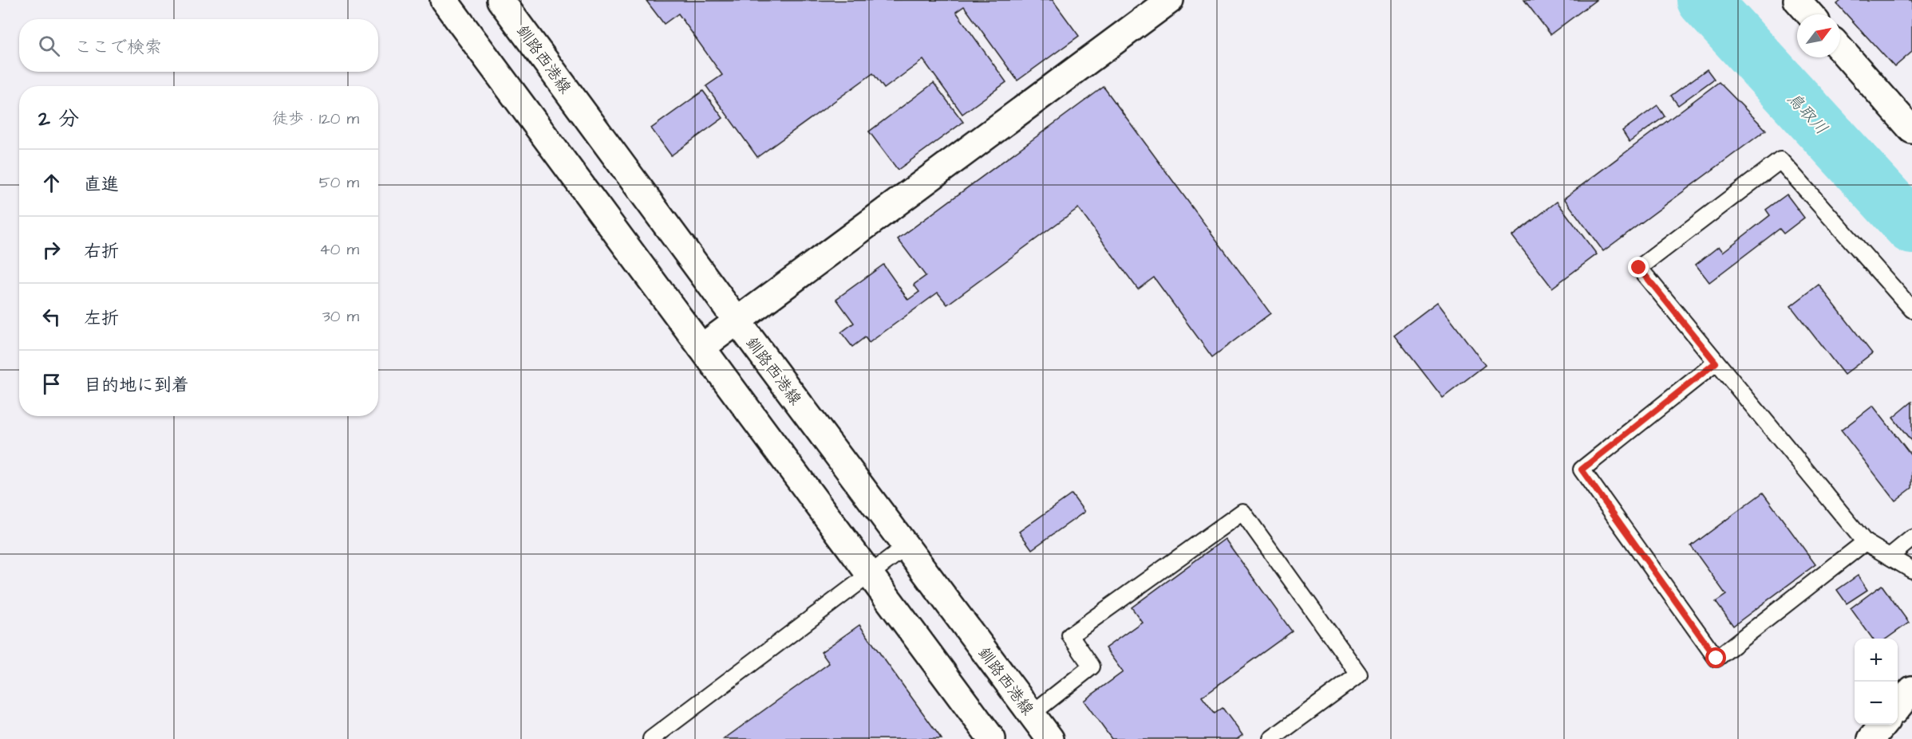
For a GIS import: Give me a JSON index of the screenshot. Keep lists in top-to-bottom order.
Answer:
{
  "streets": {
    "main road": ["釧路西港線"]
  },
  "water": ["鳥取川"],
  "north": "top right",
  "page": {
    "search": "ここで検索",
    "heading": ["2 分", "徒歩 · 120 m"],
    "list": [
      ["直進", "50 m"],
      ["右折", "40 m"],
      ["左折", "30 m"],
      "目的地に到着"
    ],
    "map_buttons": ["+", "−"]
  }
}
